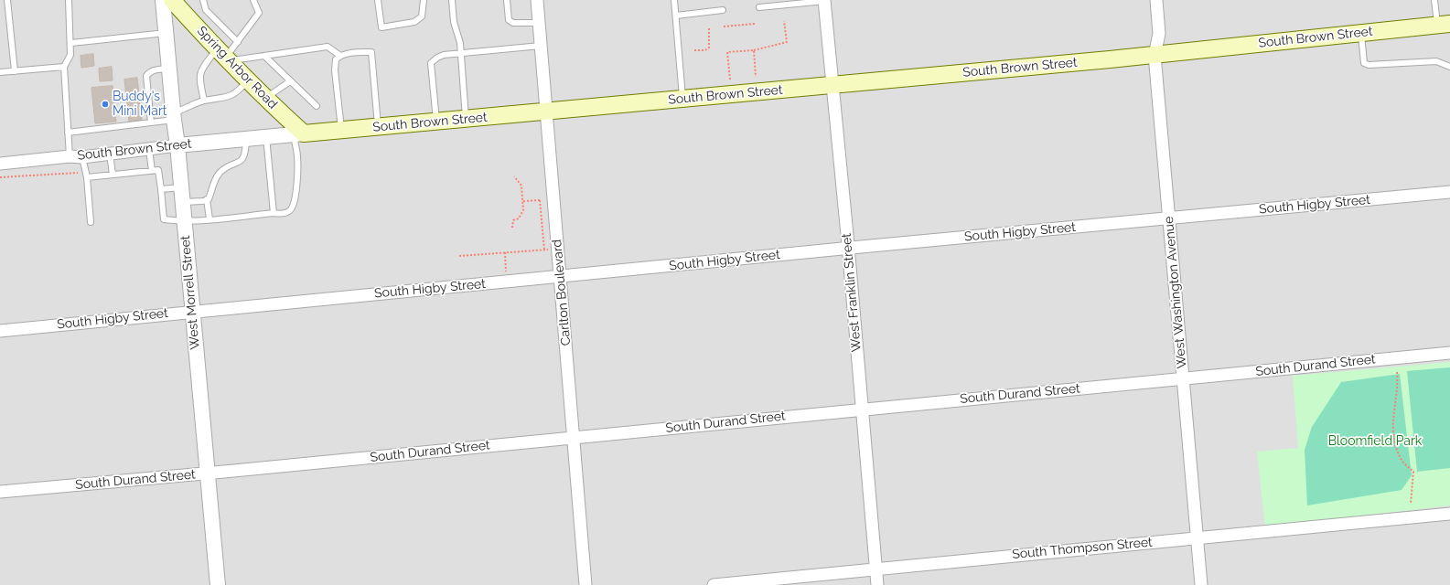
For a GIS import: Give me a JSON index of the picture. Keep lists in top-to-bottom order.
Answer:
{
  "streets": {
    "main road": ["South Brown Street", "Spring Arbor Road"],
    "street": [
      "South Higby Street",
      "West Morrell Street",
      "Carlton Boulevard",
      "West Franklin Street",
      "West Washington Avenue",
      "South Durand Street",
      "South Thompson Street"
    ]
  },
  "crossings": [
    ["South Brown Street", "Spring Arbor Road"],
    ["South Brown Street", "West Morrell Street"],
    ["South Brown Street", "Carlton Boulevard"],
    ["South Brown Street", "West Franklin Street"],
    ["South Brown Street", "West Washington Avenue"],
    ["South Higby Street", "West Morrell Street"],
    ["South Higby Street", "Carlton Boulevard"],
    ["South Higby Street", "West Franklin Street"],
    ["South Higby Street", "West Washington Avenue"],
    ["West Morrell Street", "South Durand Street"],
    ["Carlton Boulevard", "South Durand Street"],
    ["West Franklin Street", "South Durand Street"],
    ["West Franklin Street", "South Thompson Street"],
    ["West Washington Avenue", "South Durand Street"],
    ["West Washington Avenue", "South Thompson Street"]
  ],
  "parks": ["Bloomfield Park"],
  "places": ["Buddy's Mini Mart"]
}
